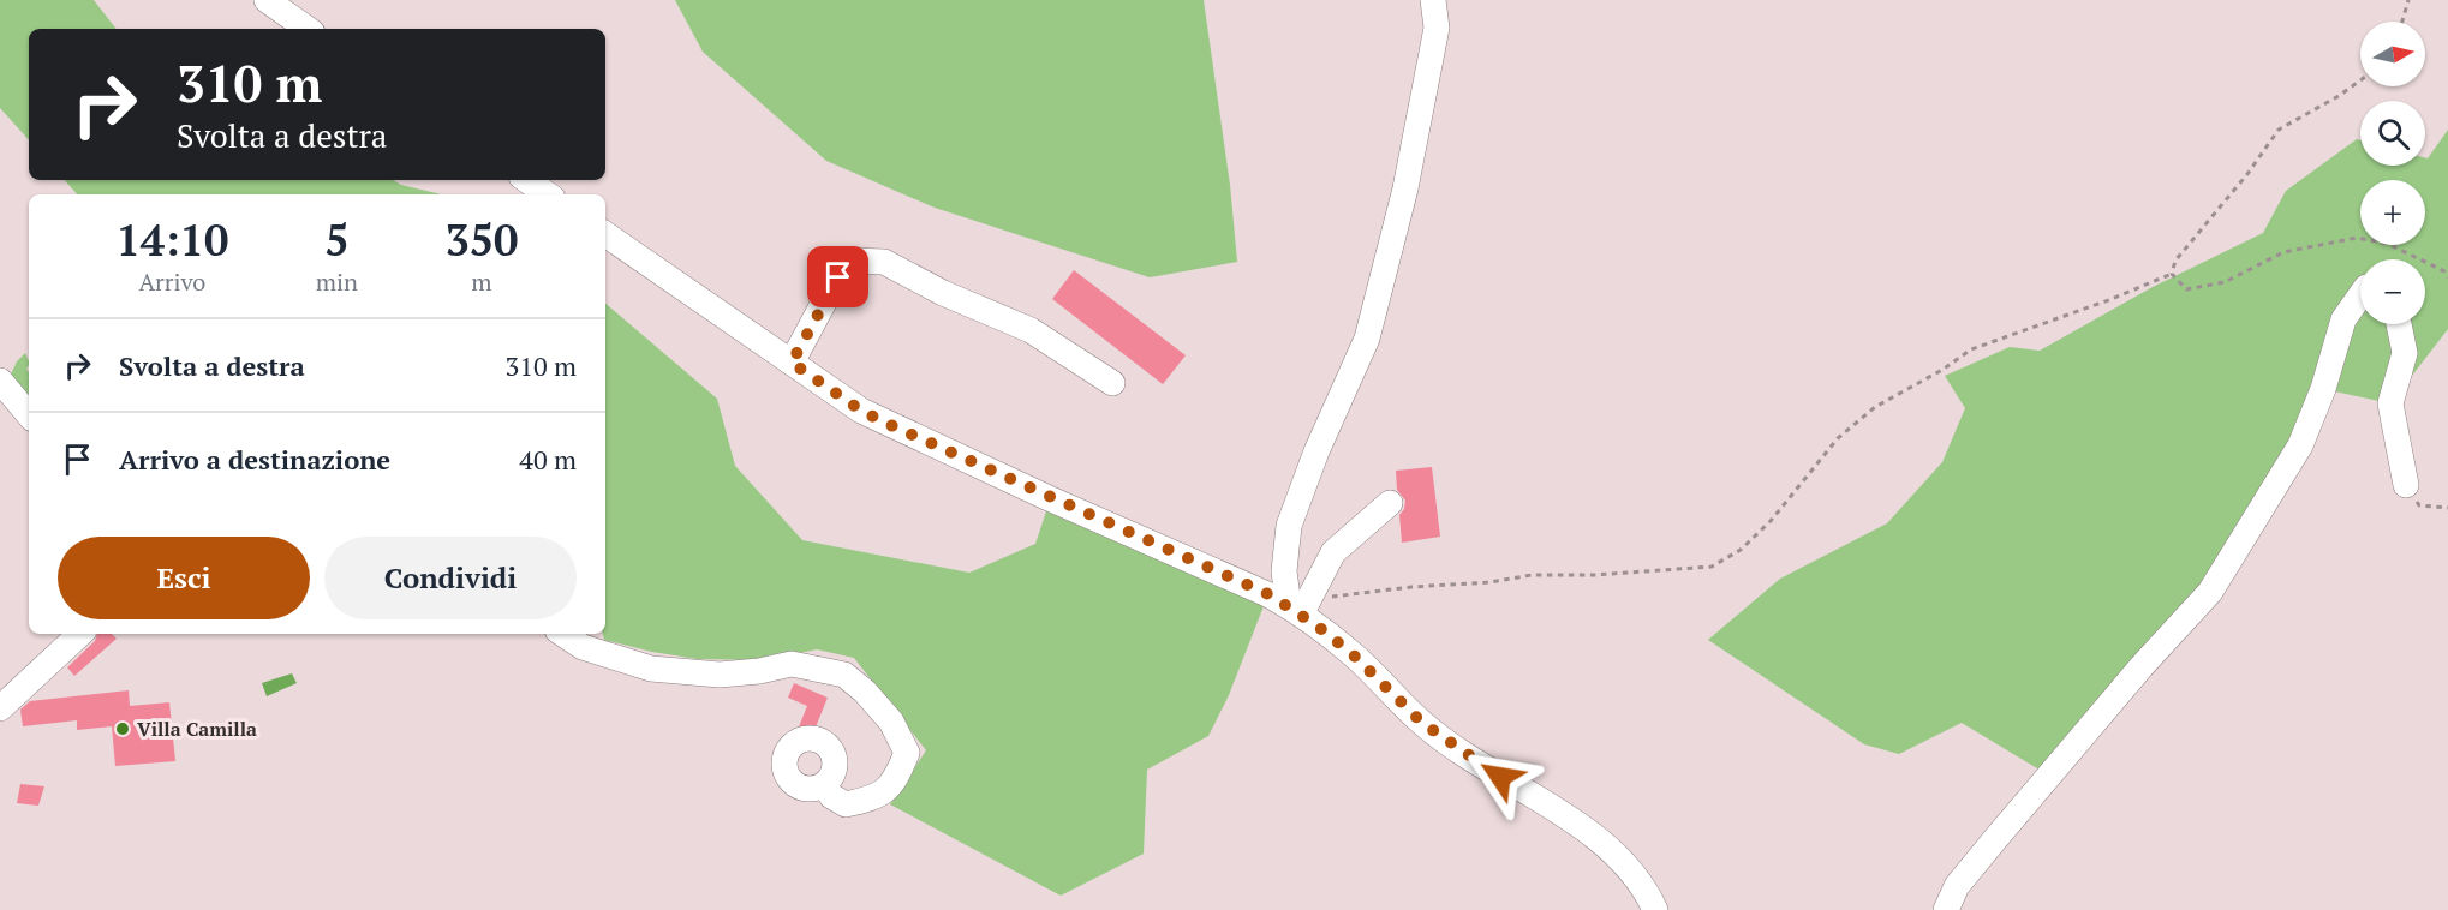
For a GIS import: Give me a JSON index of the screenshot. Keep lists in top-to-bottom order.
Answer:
{
  "places": ["Villa Camilla"],
  "north": "right",
  "page": {
    "map_buttons": ["+", "−"],
    "turn": ["310 m", "Svolta a destra"],
    "eta": [
      "14:10",
      "Arrivo",
      "5",
      "min",
      "350",
      "m"
    ],
    "list": [
      {
        "name": "Svolta a destra",
        "value": "310 m"
      },
      {
        "name": "Arrivo a destinazione",
        "value": "40 m"
      }
    ],
    "buttons": ["Esci", "Condividi"]
  }
}
